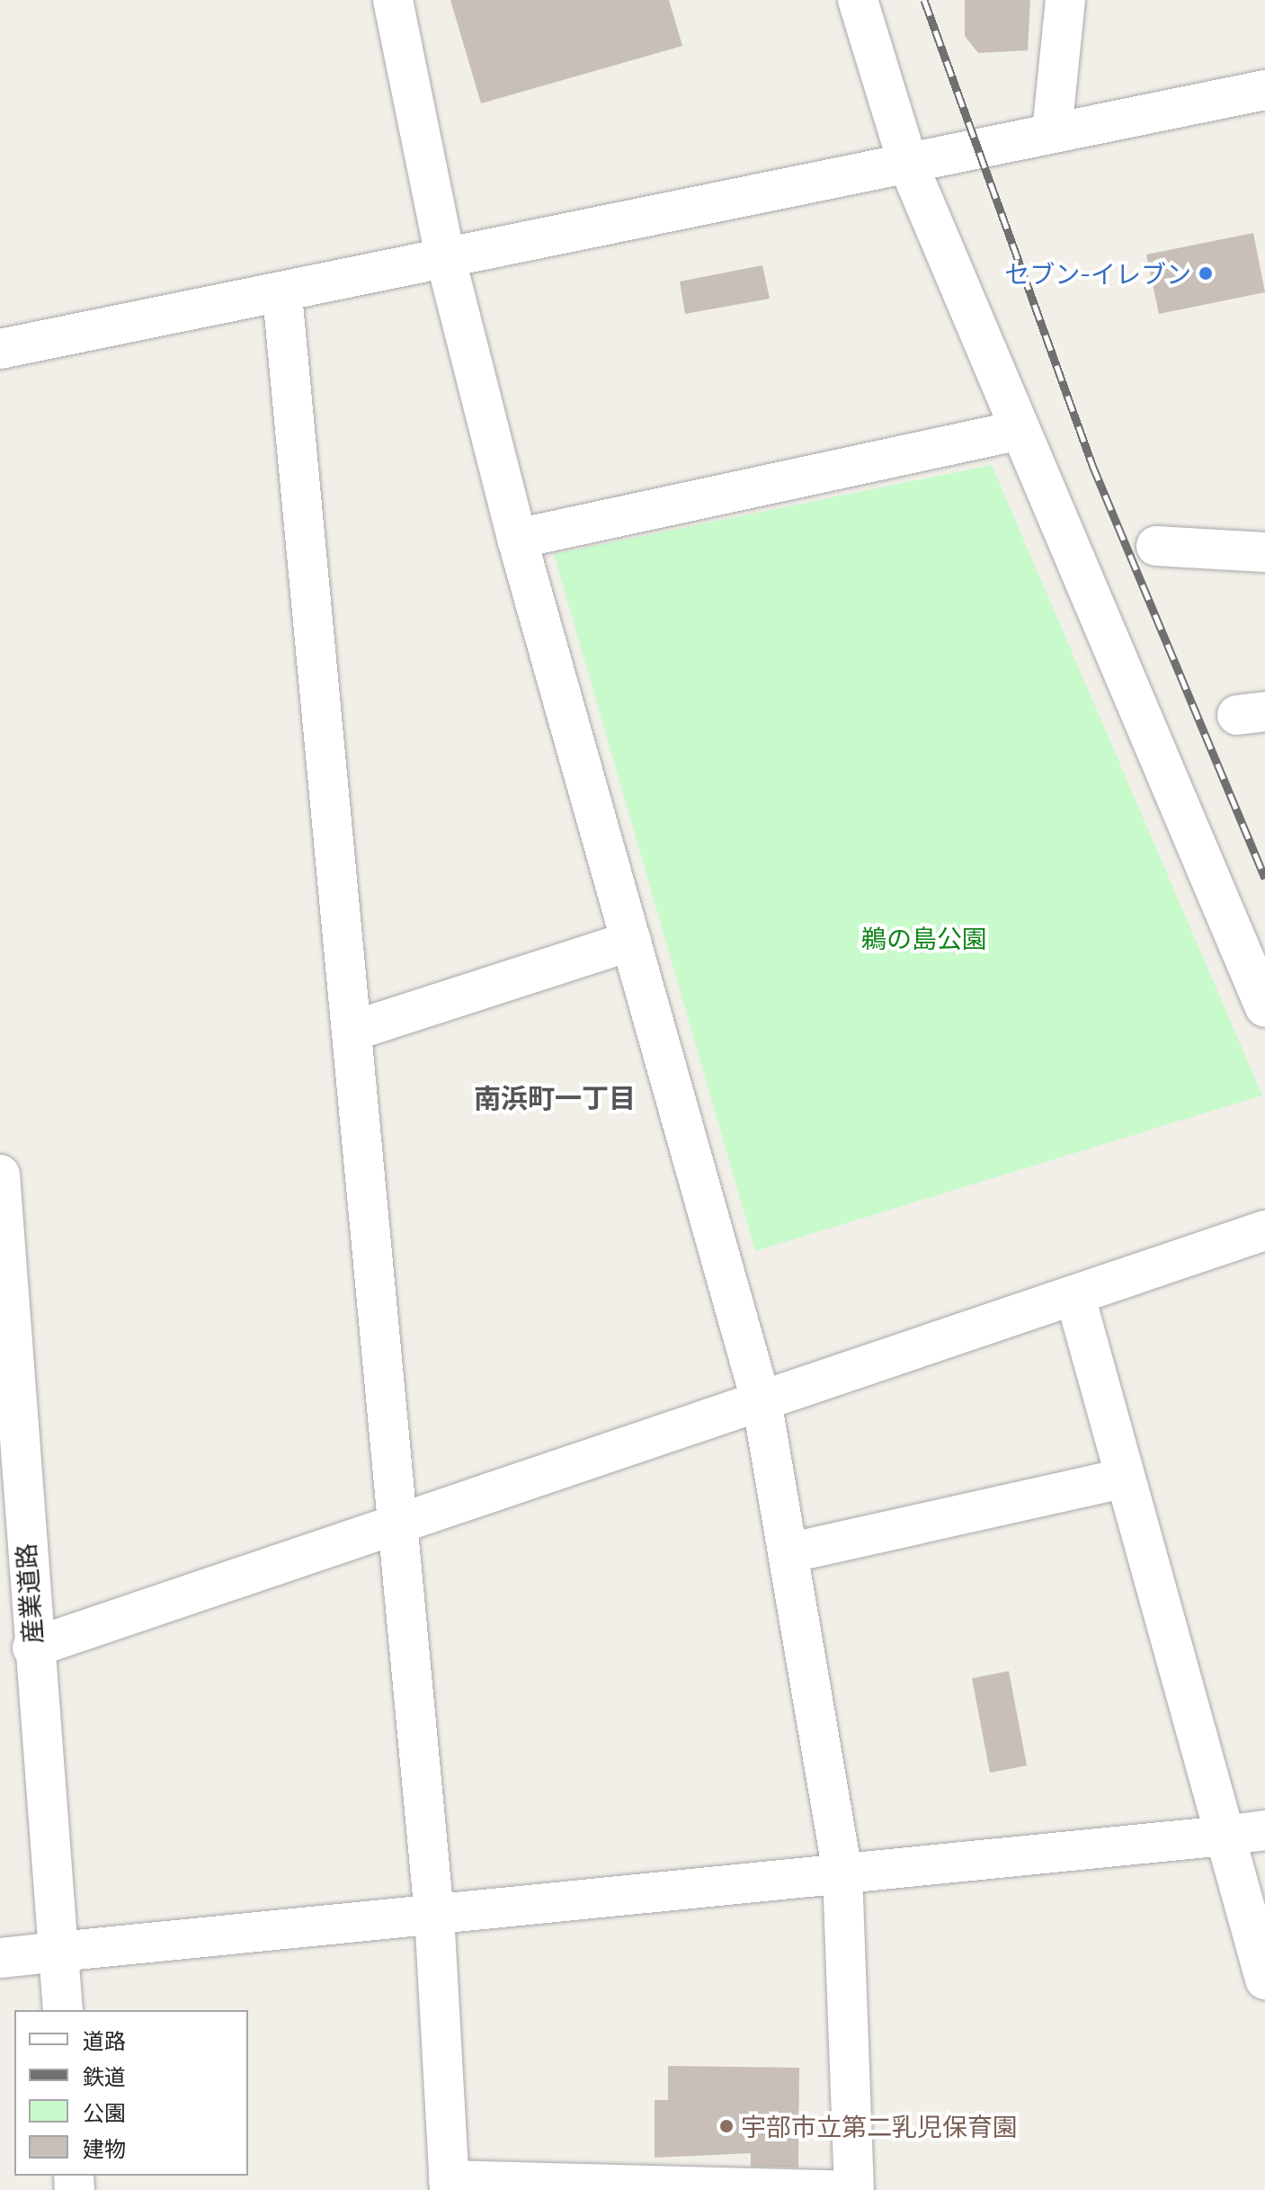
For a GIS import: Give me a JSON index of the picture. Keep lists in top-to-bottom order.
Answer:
{
  "streets": {
    "street": ["産業道路"]
  },
  "districts": ["南浜町一丁目"],
  "parks": ["鵜の島公園"],
  "places": ["セブン-イレブン", "宇部市立第二乳児保育園"],
  "legend": [
    "道路",
    "鉄道",
    "公園",
    "建物"
  ]
}
